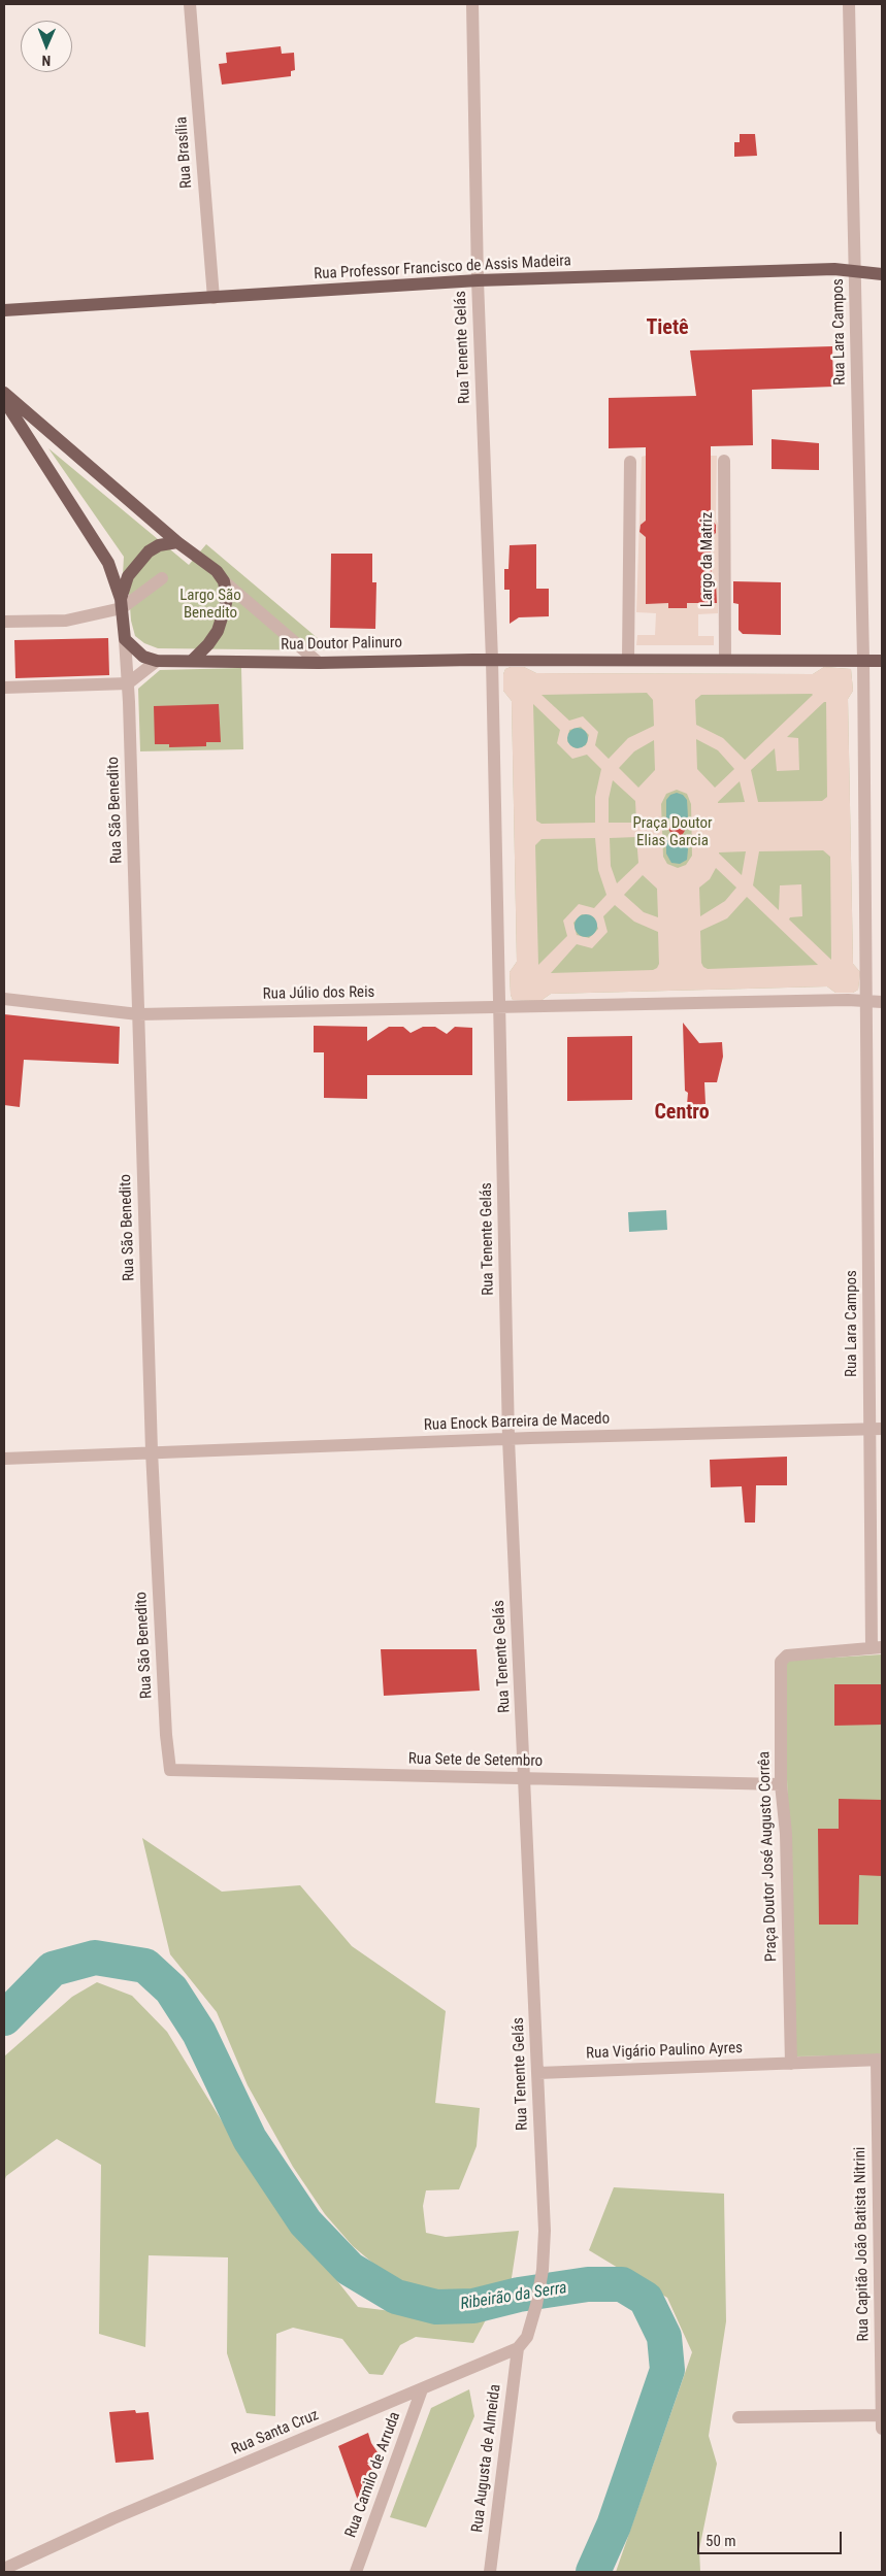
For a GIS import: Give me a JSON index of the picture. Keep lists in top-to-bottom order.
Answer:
{
  "streets": {
    "main road": ["Rua Professor Francisco de Assis Madeira", "Rua Doutor Palinuro"],
    "street": [
      "Rua Brasília",
      "Rua Lara Campos",
      "Rua Tenente Gelás",
      "Largo da Matriz",
      "Rua São Benedito",
      "Rua Júlio dos Reis",
      "Rua Enock Barreira de Macedo",
      "Rua Sete de Setembro",
      "Praça Doutor José Augusto Corrêa",
      "Rua Vigário Paulino Ayres",
      "Rua Capitão João Batista Nitrini",
      "Rua Santa Cruz",
      "Rua Augusta de Almeida",
      "Rua Camilo de Arruda"
    ]
  },
  "crossings": [
    ["Rua Brasília", "Rua Professor Francisco de Assis Madeira"],
    ["Rua Professor Francisco de Assis Madeira", "Rua Lara Campos"],
    ["Rua Professor Francisco de Assis Madeira", "Rua Tenente Gelás"],
    ["Rua Lara Campos", "Rua Enock Barreira de Macedo"],
    ["Rua Lara Campos", "Praça Doutor José Augusto Corrêa"],
    ["Rua Tenente Gelás", "Rua Doutor Palinuro"],
    ["Rua Tenente Gelás", "Rua Júlio dos Reis"],
    ["Rua Tenente Gelás", "Rua Enock Barreira de Macedo"],
    ["Rua Tenente Gelás", "Rua Sete de Setembro"],
    ["Rua Tenente Gelás", "Rua Vigário Paulino Ayres"],
    ["Rua Tenente Gelás", "Rua Santa Cruz"],
    ["Rua Tenente Gelás", "Rua Augusta de Almeida"],
    ["Rua São Benedito", "Rua Júlio dos Reis"],
    ["Rua São Benedito", "Rua Enock Barreira de Macedo"],
    ["Rua São Benedito", "Rua Sete de Setembro"],
    ["Rua Sete de Setembro", "Praça Doutor José Augusto Corrêa"],
    ["Praça Doutor José Augusto Corrêa", "Rua Vigário Paulino Ayres"],
    ["Rua Santa Cruz", "Rua Augusta de Almeida"],
    ["Rua Santa Cruz", "Rua Camilo de Arruda"]
  ],
  "districts": ["Tietê", "Centro"],
  "water": ["Ribeirão da Serra"],
  "parks": ["Largo São Benedito", "Praça Doutor Elias Garcia"],
  "scale_bar": "50 m",
  "north": "bottom"
}
